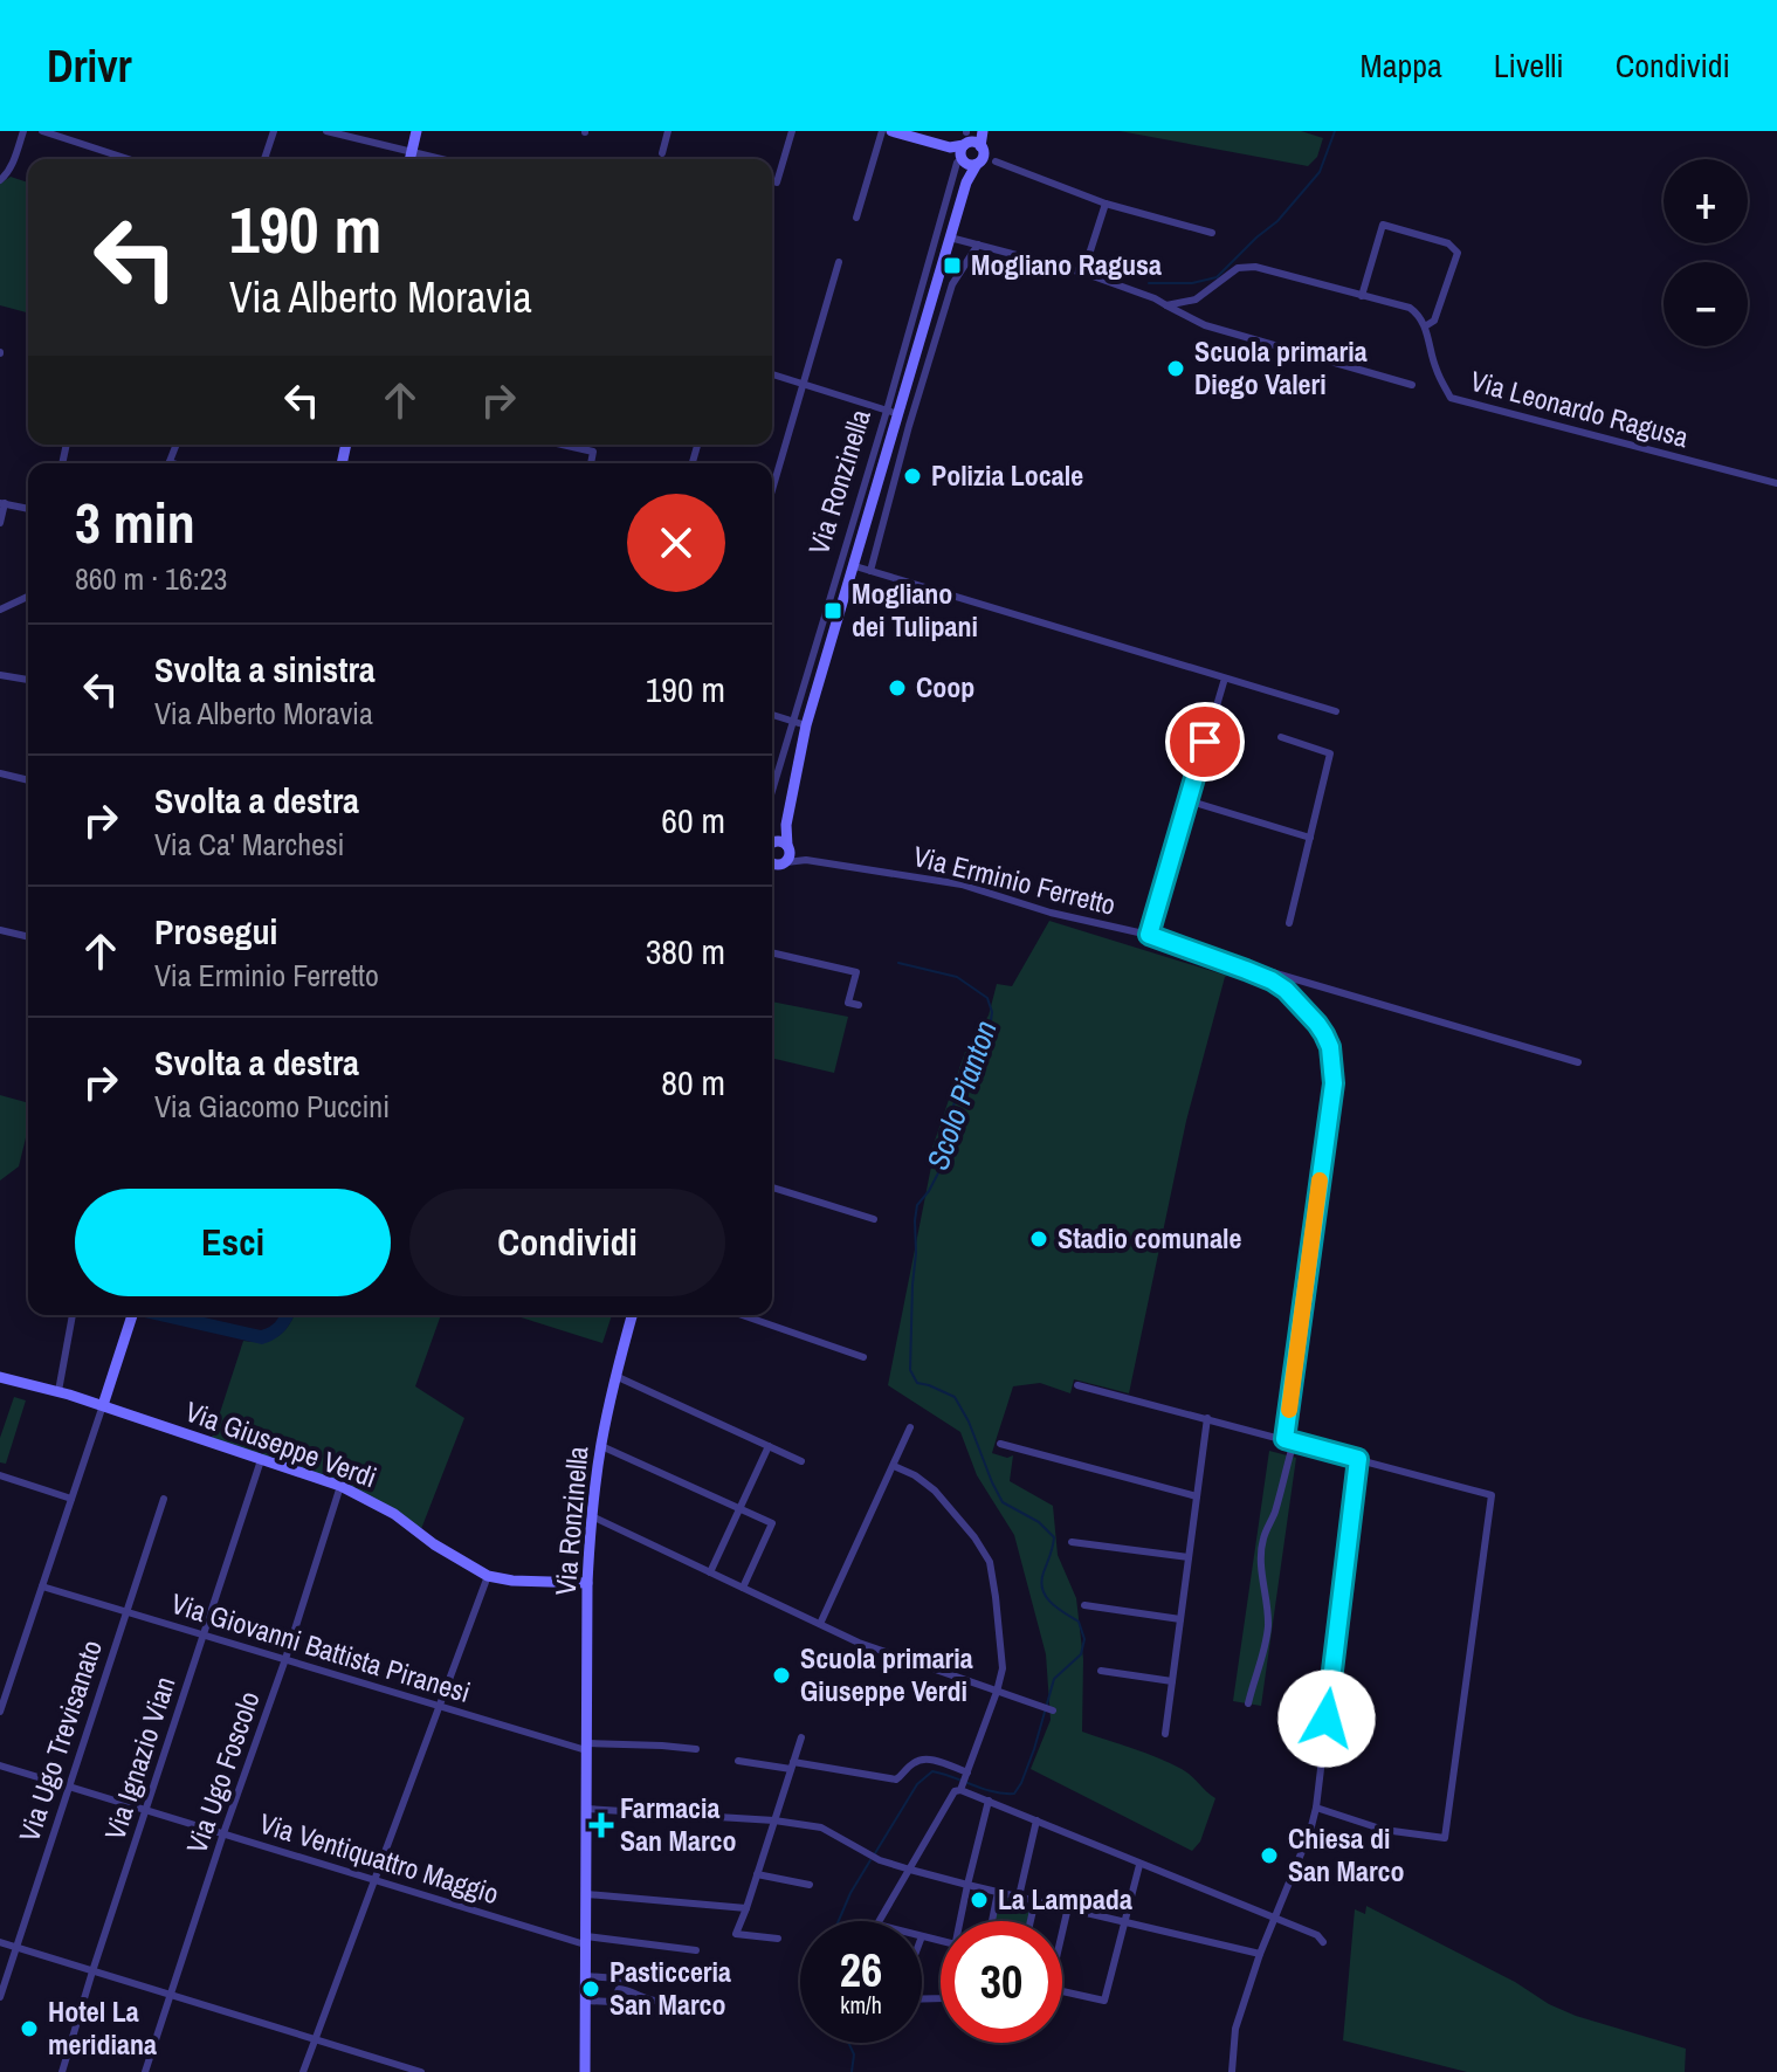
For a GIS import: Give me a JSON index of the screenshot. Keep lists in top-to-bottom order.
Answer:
{
  "streets": {
    "street": [
      "Via Leonardo Ragusa",
      "Via Ronzinella",
      "Via Erminio Ferretto",
      "Via Giuseppe Verdi",
      "Via Giovanni Battista Piranesi",
      "Via Ugo Trevisanato",
      "Via Ignazio Vian",
      "Via Ugo Foscolo",
      "Via Ventiquattro Maggio"
    ]
  },
  "crossings": [
    ["Via Ronzinella", "Via Erminio Ferretto"],
    ["Via Ronzinella", "Via Giuseppe Verdi"],
    ["Via Ronzinella", "Via Giovanni Battista Piranesi"],
    ["Via Ronzinella", "Via Ventiquattro Maggio"],
    ["Via Giuseppe Verdi", "Via Ignazio Vian"],
    ["Via Giuseppe Verdi", "Via Ugo Foscolo"],
    ["Via Giovanni Battista Piranesi", "Via Ugo Trevisanato"],
    ["Via Giovanni Battista Piranesi", "Via Ignazio Vian"],
    ["Via Giovanni Battista Piranesi", "Via Ugo Foscolo"],
    ["Via Ugo Trevisanato", "Via Ventiquattro Maggio"],
    ["Via Ignazio Vian", "Via Ventiquattro Maggio"],
    ["Via Ugo Foscolo", "Via Ventiquattro Maggio"]
  ],
  "water": ["Scolo Pianton"],
  "places": {
    "transit": ["Mogliano Ragusa", "Mogliano dei Tulipani"],
    "other": [
      "Scuola primaria Diego Valeri",
      "Polizia Locale",
      "Coop",
      "Stadio comunale",
      "Scuola primaria Giuseppe Verdi",
      "Chiesa di San Marco",
      "La Lampada",
      "Pasticceria San Marco",
      "Hotel La meridiana"
    ],
    "health": ["Farmacia San Marco"]
  },
  "page": {
    "header": "Drivr",
    "nav": ["Mappa", "Livelli", "Condividi"],
    "map_buttons": ["+", "−"],
    "turn": ["190 m", "Via Alberto Moravia"],
    "heading": ["3 min", "860 m · 16:23"],
    "list": [
      {
        "name": "Svolta a sinistra",
        "note": "Via Alberto Moravia",
        "value": "190 m"
      },
      {
        "name": "Svolta a destra",
        "note": "Via Ca' Marchesi",
        "value": "60 m"
      },
      {
        "name": "Prosegui",
        "note": "Via Erminio Ferretto",
        "value": "380 m"
      },
      {
        "name": "Svolta a destra",
        "note": "Via Giacomo Puccini",
        "value": "80 m"
      }
    ],
    "buttons": ["Esci", "Condividi"],
    "speed": "26 km/h",
    "limit": "30"
  }
}
